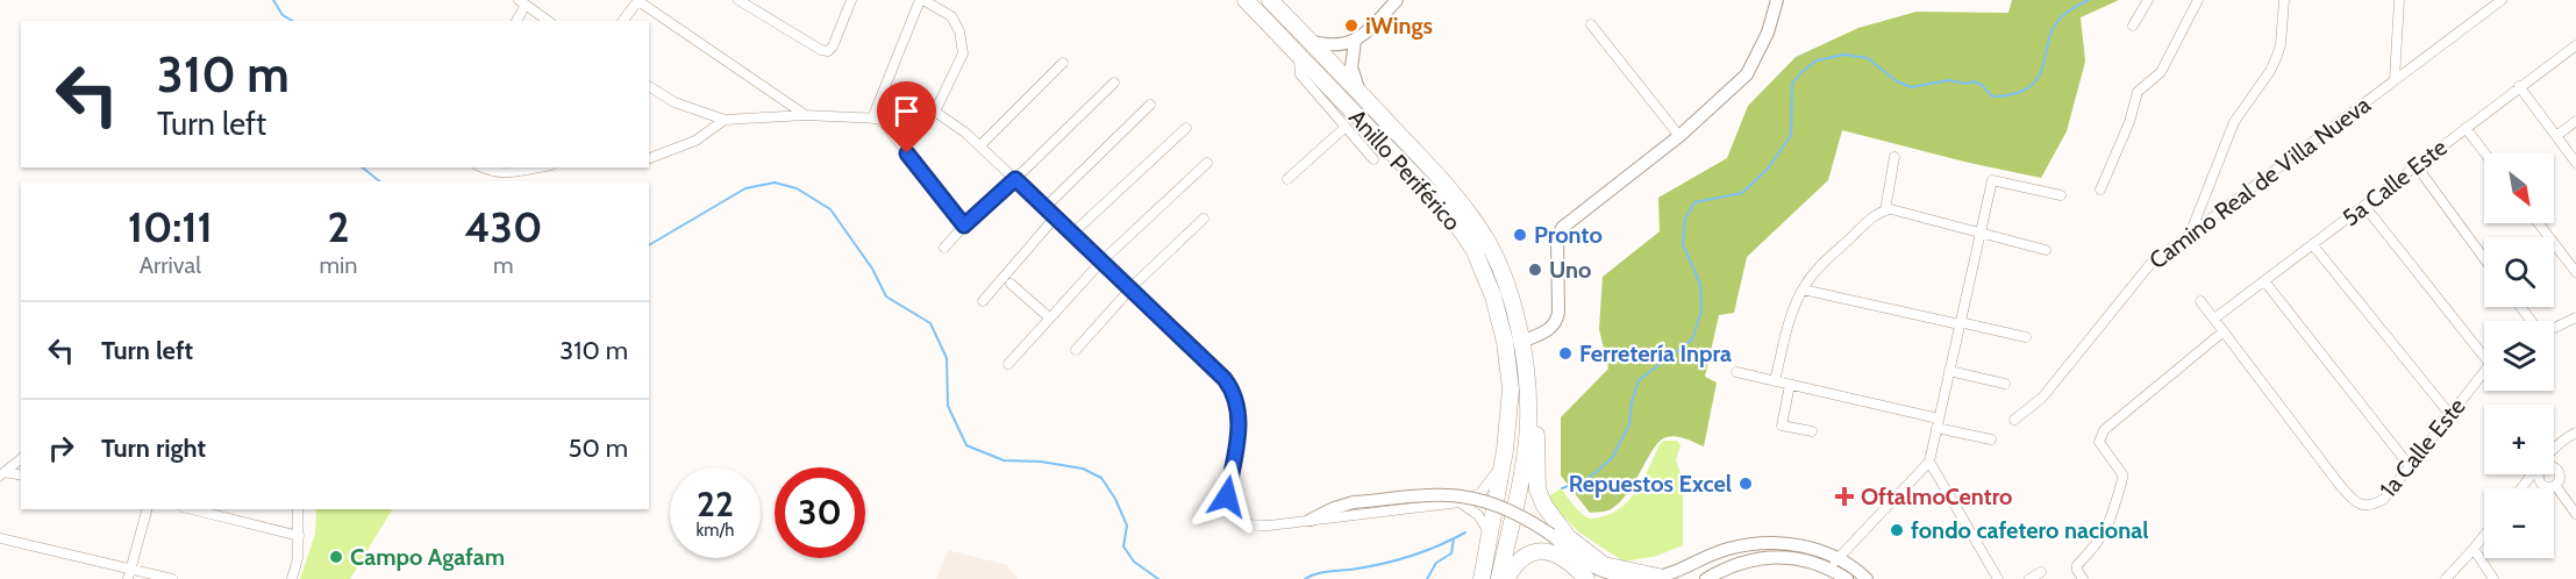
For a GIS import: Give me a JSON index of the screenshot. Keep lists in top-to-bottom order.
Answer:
{
  "streets": {
    "highway": ["Anillo Periférico"],
    "street": ["Camino Real de Villa Nueva", "5a Calle Este", "1a Calle Este"]
  },
  "places": {
    "other": [
      "iWings",
      "Pronto",
      "Uno",
      "Ferretería Inpra",
      "Repuestos Excel",
      "fondo cafetero nacional",
      "Campo Agafam"
    ],
    "health": ["OftalmoCentro"]
  },
  "north": "bottom right",
  "page": {
    "turn": ["310 m", "Turn left"],
    "map_buttons": ["+", "−"],
    "eta": [
      "10:11",
      "Arrival",
      "2",
      "min",
      "430",
      "m"
    ],
    "list": [
      {
        "name": "Turn left",
        "value": "310 m"
      },
      {
        "name": "Turn right",
        "value": "50 m"
      }
    ],
    "speed": "22 km/h",
    "limit": "30"
  }
}
